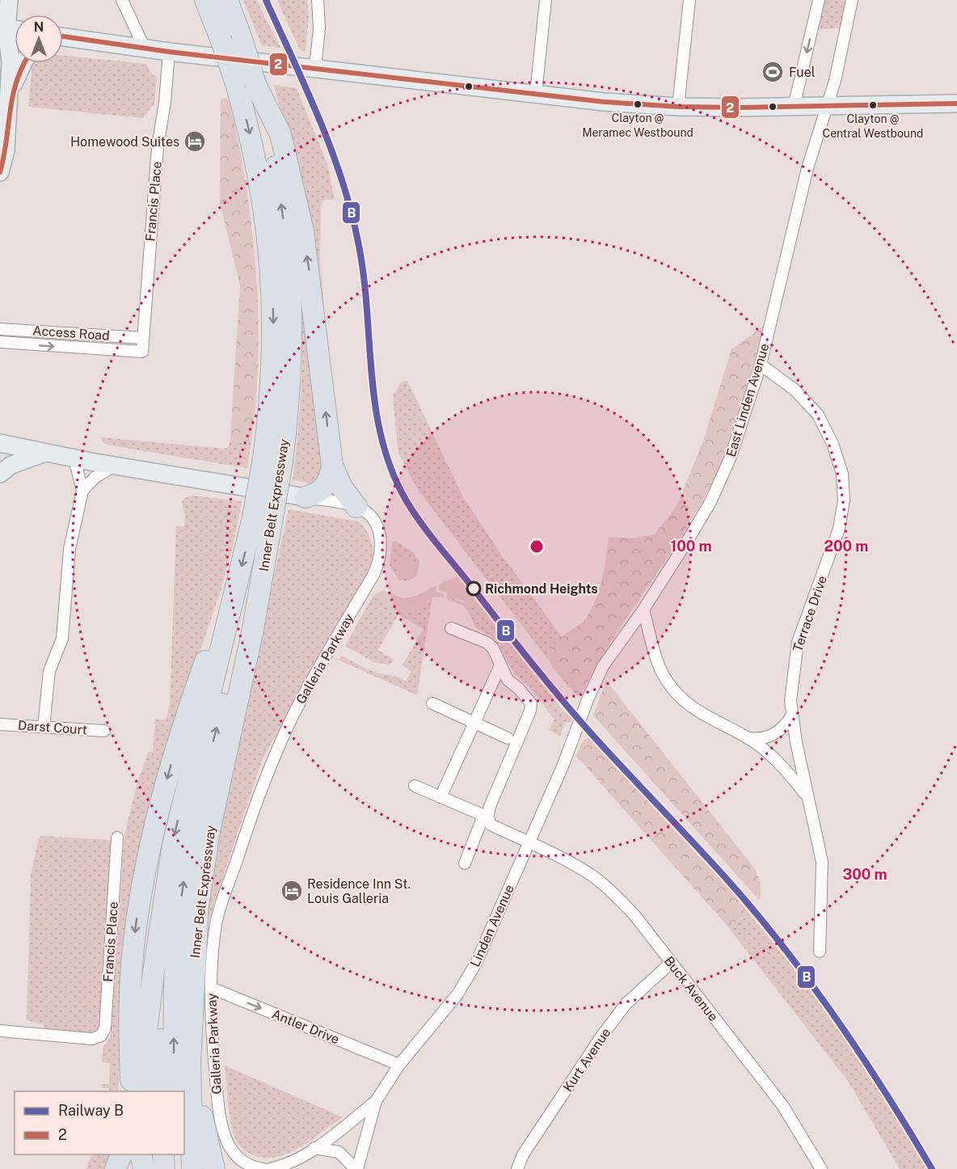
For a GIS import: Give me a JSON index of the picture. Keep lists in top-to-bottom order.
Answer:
{
  "streets": {
    "highway": ["Inner Belt Expressway"],
    "main road": ["Galleria Parkway"],
    "street": [
      "Francis Place",
      "Access Road",
      "East Linden Avenue",
      "Terrace Drive",
      "Darst Court",
      "Linden Avenue",
      "Buck Avenue",
      "Antler Drive",
      "Kurt Avenue"
    ]
  },
  "crossings": [
    ["Francis Place", "Access Road"],
    ["East Linden Avenue", "Terrace Drive"],
    ["East Linden Avenue", "Linden Avenue"],
    ["Galleria Parkway", "Antler Drive"],
    ["Linden Avenue", "Buck Avenue"],
    ["Linden Avenue", "Antler Drive"],
    ["Buck Avenue", "Kurt Avenue"]
  ],
  "one_way": ["Antler Drive"],
  "places": {
    "sports": ["Fuel"],
    "other": ["Clayton @ Meramec Westbound", "Clayton @ Central Westbound", "Richmond Heights"],
    "hotel": ["Homewood Suites", "Residence Inn St. Louis Galleria"]
  },
  "lines": ["rail line B", "transit line 2"],
  "legend": ["Railway B", "2"],
  "north": "top",
  "rings": ["100 m", "200 m", "300 m"]
}
